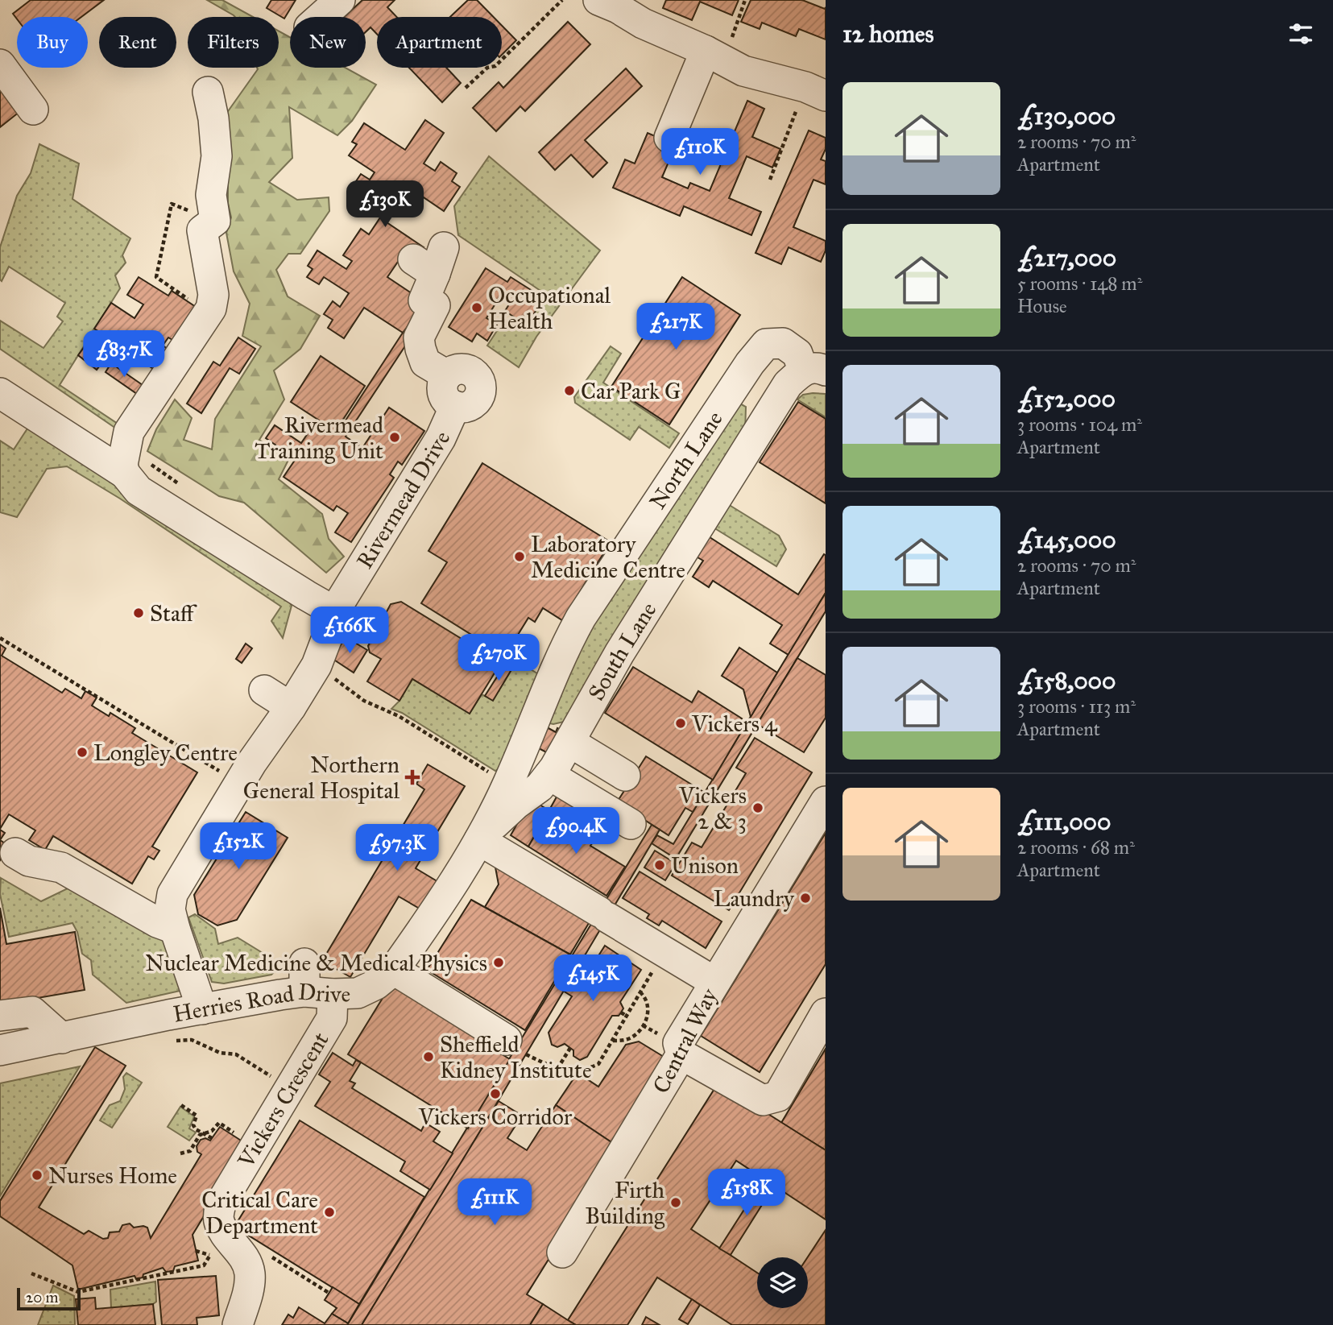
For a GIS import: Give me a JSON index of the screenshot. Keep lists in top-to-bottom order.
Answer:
{
  "streets": {
    "street": [
      "North Lane",
      "Rivermead Drive",
      "South Lane",
      "Herries Road Drive",
      "Central Way",
      "Vickers Crescent"
    ]
  },
  "crossings": [
    ["North Lane", "South Lane"],
    ["North Lane", "Herries Road Drive"],
    ["Rivermead Drive", "Herries Road Drive"],
    ["South Lane", "Herries Road Drive"],
    ["Herries Road Drive", "Vickers Crescent"]
  ],
  "places": {
    "other": [
      "Occupational Health",
      "Car Park G",
      "Rivermead Training Unit",
      "Laboratory Medicine Centre",
      "Staff",
      "Vickers 4",
      "Longley Centre",
      "Vickers 2 & 3",
      "Unison",
      "Laundry",
      "Nuclear Medicine & Medical Physics",
      "Sheffield Kidney Institute",
      "Vickers Corridor",
      "Nurses Home",
      "Firth Building",
      "Critical Care Department"
    ],
    "health": ["Northern General Hospital"]
  },
  "scale_bar": "20 m",
  "page": {
    "heading": "12 homes",
    "chip": [
      "Buy",
      "Rent",
      "Filters",
      "New",
      "Apartment"
    ],
    "list": [
      {
        "name": "£130,000",
        "note": "2 rooms · 70 m² · Apartment"
      },
      {
        "name": "£217,000",
        "note": "5 rooms · 148 m² · House"
      },
      {
        "name": "£152,000",
        "note": "3 rooms · 104 m² · Apartment"
      },
      {
        "name": "£145,000",
        "note": "2 rooms · 70 m² · Apartment"
      },
      {
        "name": "£158,000",
        "note": "3 rooms · 113 m² · Apartment"
      },
      {
        "name": "£111,000",
        "note": "2 rooms · 68 m² · Apartment"
      }
    ],
    "price": [
      "£110K",
      "£130K",
      "£217K",
      "£83.7K",
      "£166K",
      "£270K",
      "£90.4K",
      "£152K",
      "£97.3K",
      "£145K",
      "£158K",
      "£111K"
    ],
    "scale": "20 m"
  }
}
